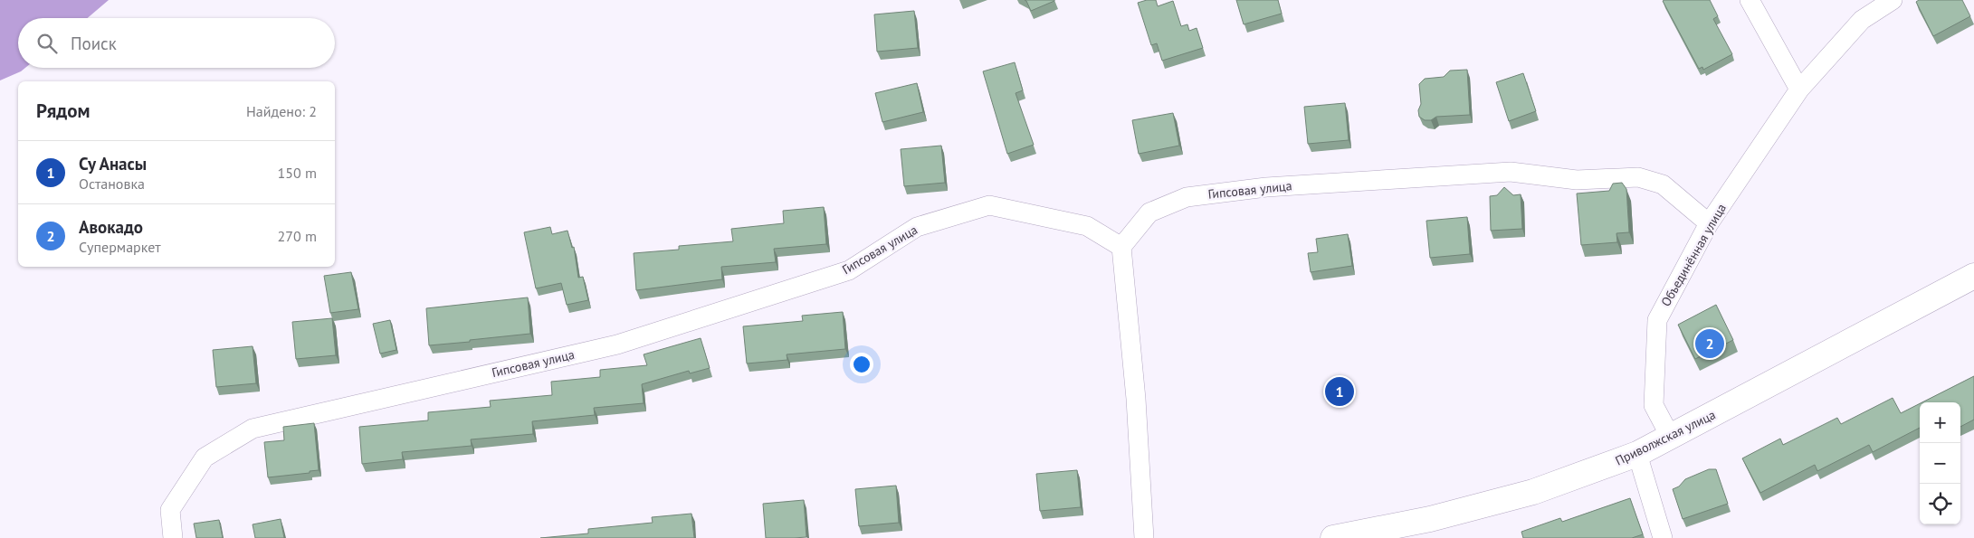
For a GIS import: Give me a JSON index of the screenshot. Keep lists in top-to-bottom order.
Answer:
{
  "streets": {
    "main road": ["Приволжская улица"],
    "street": ["Гипсовая улица", "Объединённая улица"]
  },
  "crossings": [
    ["Гипсовая улица", "Объединённая улица"],
    ["Объединённая улица", "Приволжская улица"]
  ],
  "page": {
    "search": "Поиск",
    "heading": ["Рядом", "Найдено: 2"],
    "list": [
      {
        "mark": "1",
        "name": "Су Анасы",
        "note": "Остановка",
        "value": "150 m"
      },
      {
        "mark": "2",
        "name": "Авокадо",
        "note": "Супермаркет",
        "value": "270 m"
      }
    ],
    "pins": ["2", "1"],
    "map_buttons": ["+", "−"]
  }
}
